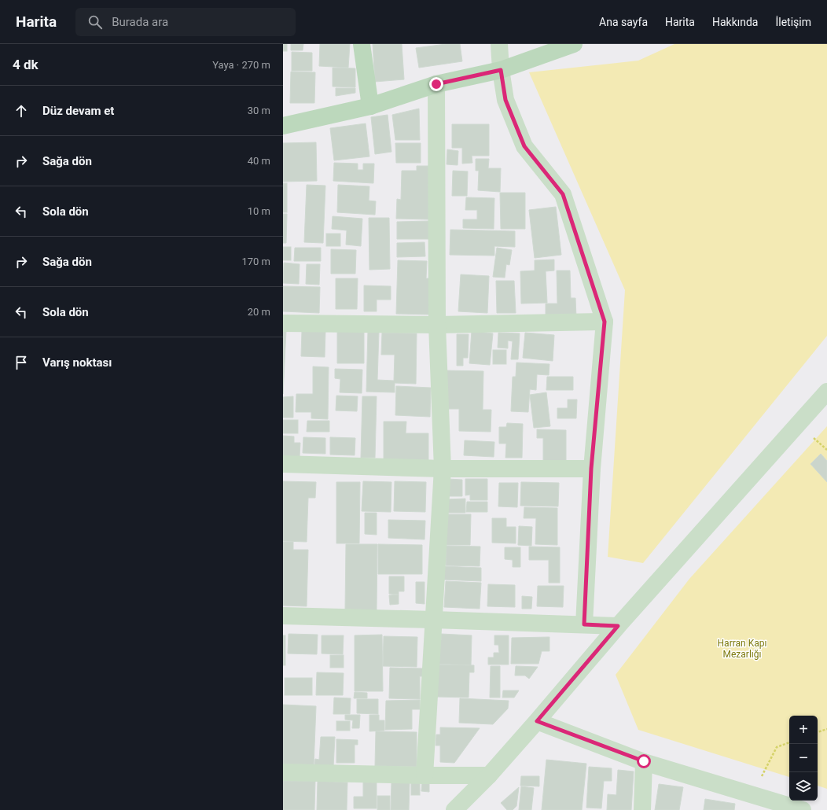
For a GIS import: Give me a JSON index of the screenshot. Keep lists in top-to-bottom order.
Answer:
{
  "parks": ["Harran Kapı Mezarlığı"],
  "page": {
    "header": "Harita",
    "search": "Burada ara",
    "nav": [
      "Ana sayfa",
      "Harita",
      "Hakkında",
      "İletişim"
    ],
    "heading": ["4 dk", "Yaya · 270 m"],
    "list": [
      ["Düz devam et", "30 m"],
      ["Sağa dön", "40 m"],
      ["Sola dön", "10 m"],
      ["Sağa dön", "170 m"],
      ["Sola dön", "20 m"],
      "Varış noktası"
    ],
    "map_buttons": ["+", "−"]
  }
}
